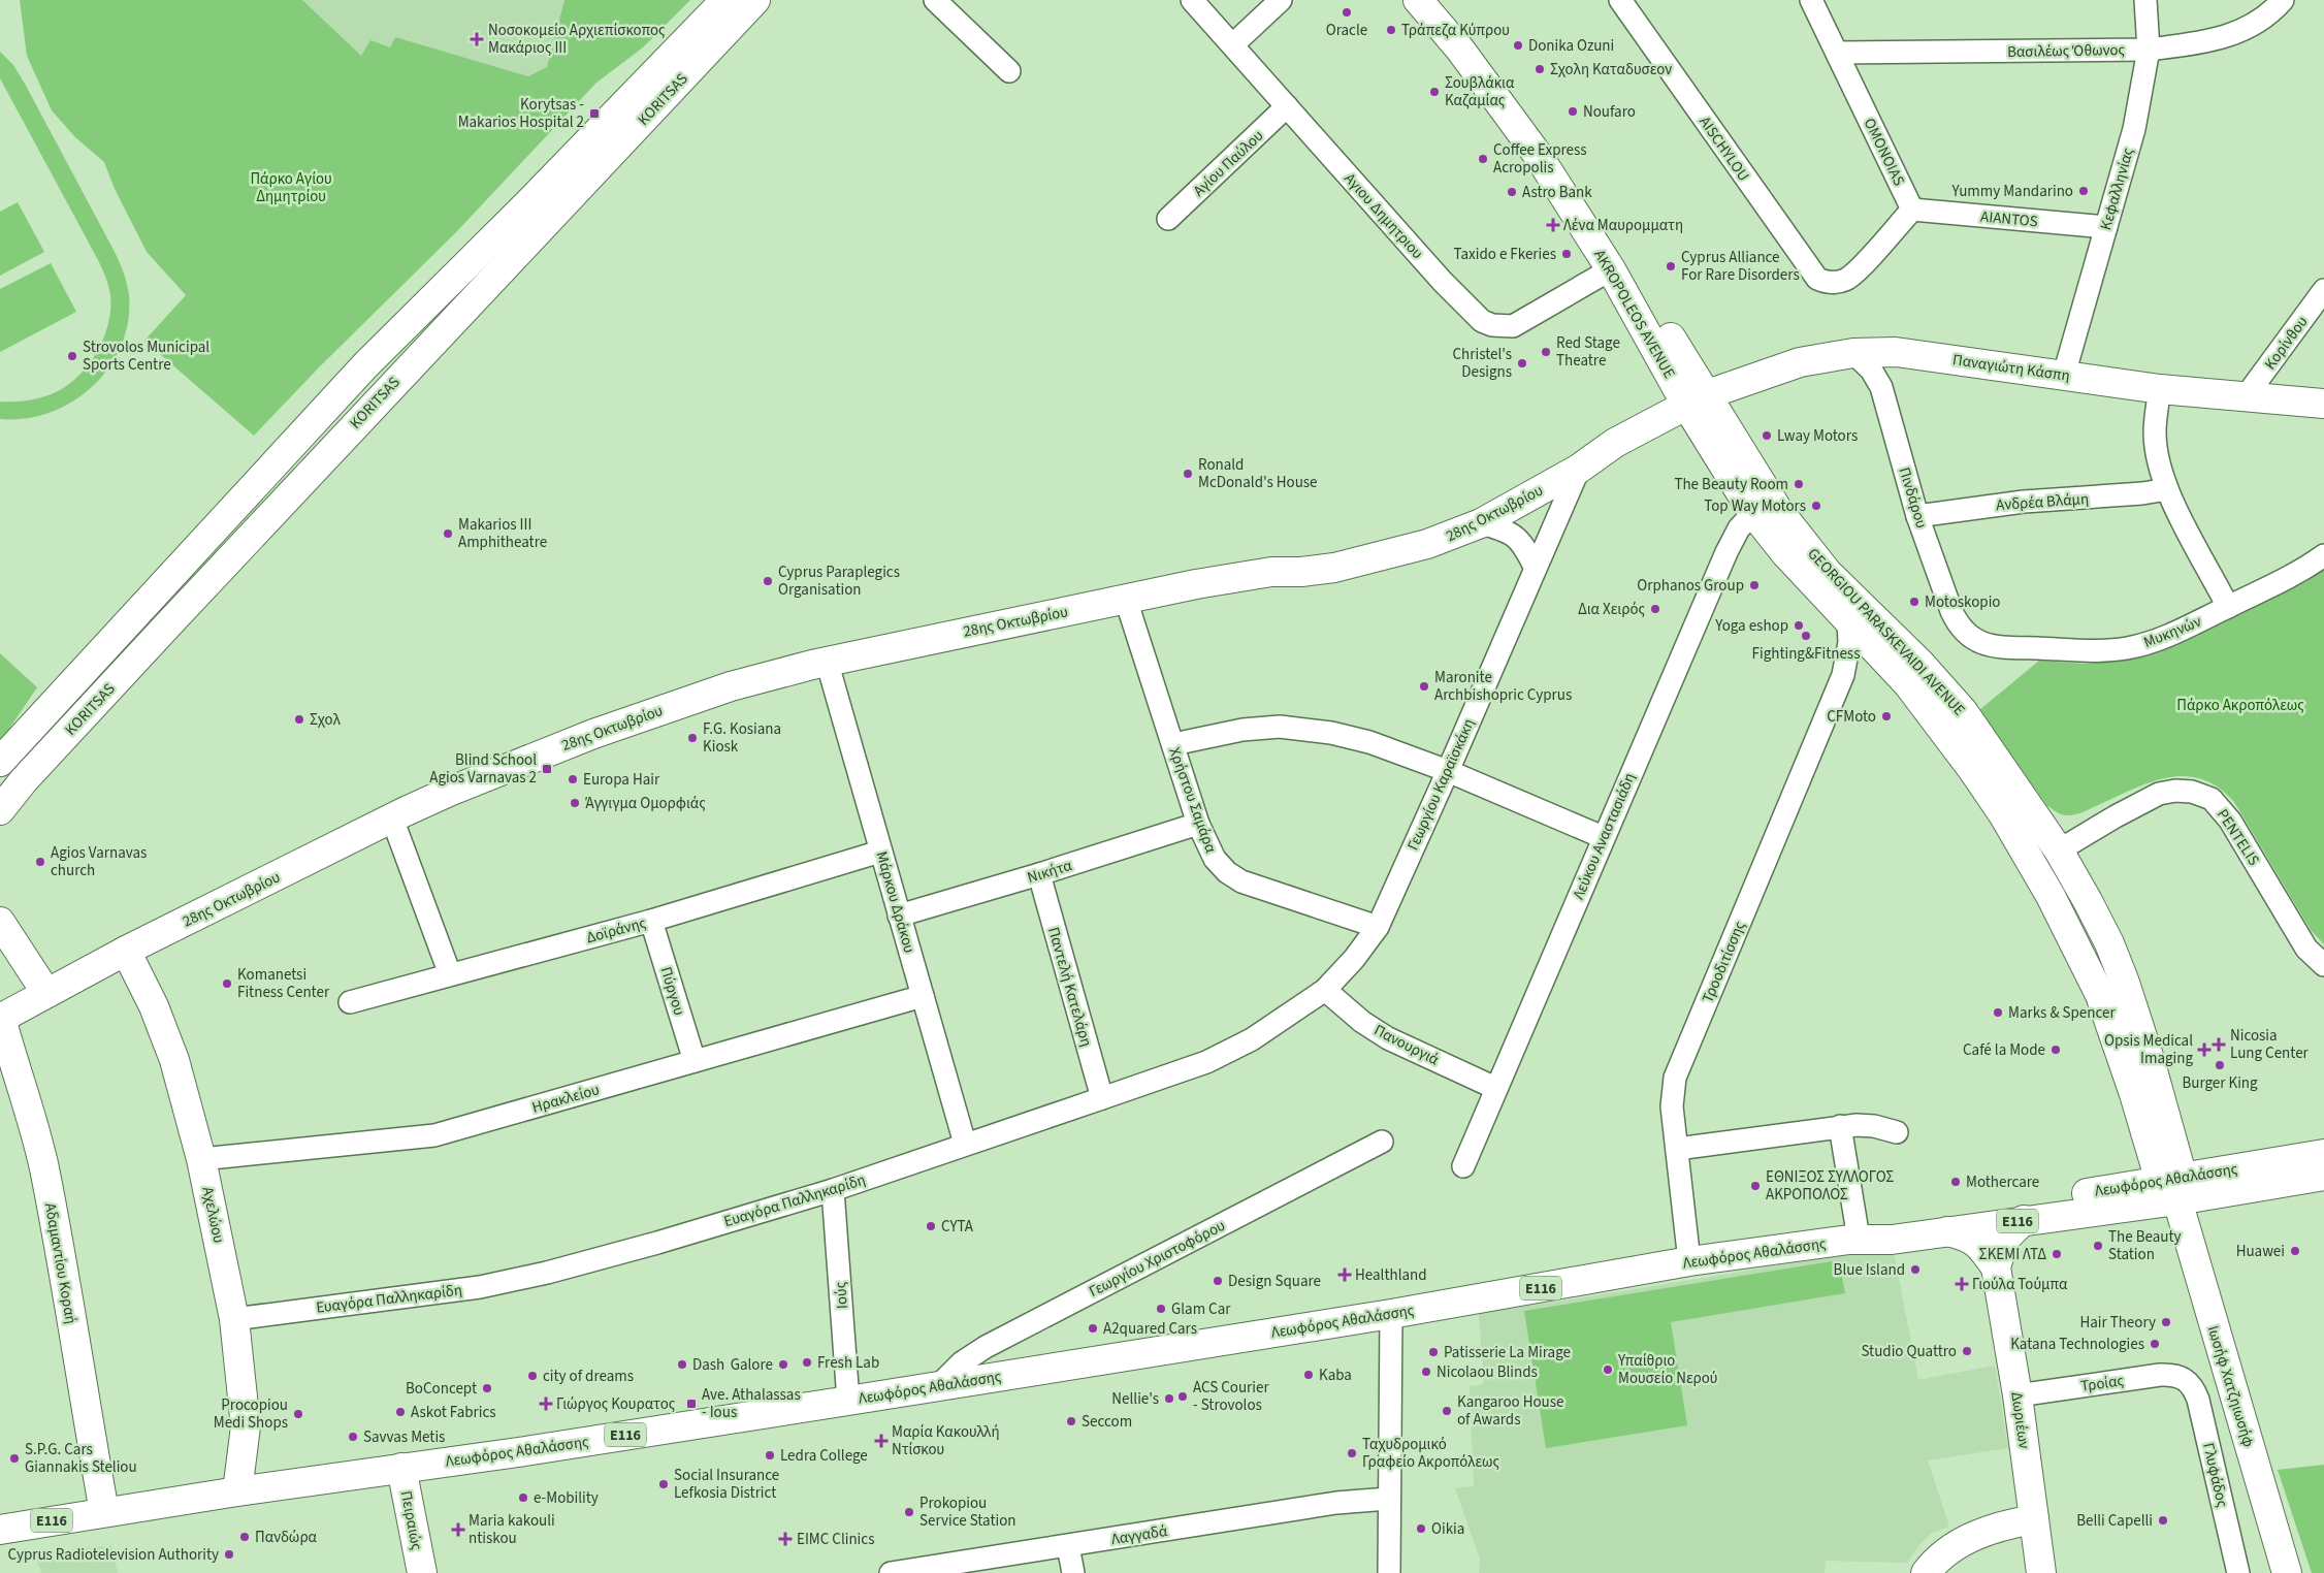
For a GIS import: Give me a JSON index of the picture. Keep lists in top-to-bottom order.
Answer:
{
  "streets": {
    "street": [
      "Βασιλέως Όθωνος",
      "KORITSAS",
      "AISCHYLOU",
      "OMONOIAS",
      "Αγίου Παύλου",
      "Κεφαλληνίας",
      "Αγιου Δημητριου",
      "AIANTOS",
      "AKROPOLEOS AVENUE",
      "Κορίνθου",
      "Παναγιώτη Κάσπη",
      "Πινδάρου",
      "Ανδρέα Βλάμη",
      "28ης Οκτωβρίου",
      "GEORGIOU PARASKEVAIDI AVENUE",
      "Μυκηνών",
      "Γεωργίου Καραϊσκάκη",
      "Χρήστου Σαμάρα",
      "Λεύκου Αναστασιάδη",
      "PENTELIS",
      "Νικήτα",
      "Μάρκου Δράκου",
      "Δοϊράνης",
      "Τροοδιτίσσης",
      "Παντελή Κατελάρη",
      "Πύργου",
      "Πανουργιά",
      "Ηρακλείου",
      "Λεωφόρος Αθαλάσσης",
      "Ευαγόρα Παλληκαρίδη",
      "Αχελώου",
      "E116",
      "Γεωργίου Χριστοφόρου",
      "Αδαμαντίου Κοραή",
      "Ιούς",
      "Τροίας",
      "Ιωσήφ Χατζηιωσήφ",
      "Δωριέων",
      "Γλυφάδος",
      "Πειραιώς",
      "Λαγγαδά"
    ]
  },
  "crossings": [
    ["Βασιλέως Όθωνος", "OMONOIAS"],
    ["Βασιλέως Όθωνος", "Κεφαλληνίας"],
    ["AISCHYLOU", "OMONOIAS"],
    ["AISCHYLOU", "AIANTOS"],
    ["OMONOIAS", "AIANTOS"],
    ["Αγίου Παύλου", "Αγιου Δημητριου"],
    ["Κεφαλληνίας", "AIANTOS"],
    ["Κεφαλληνίας", "Παναγιώτη Κάσπη"],
    ["Αγιου Δημητριου", "AKROPOLEOS AVENUE"],
    ["AKROPOLEOS AVENUE", "Παναγιώτη Κάσπη"],
    ["AKROPOLEOS AVENUE", "28ης Οκτωβρίου"],
    ["AKROPOLEOS AVENUE", "GEORGIOU PARASKEVAIDI AVENUE"],
    ["Κορίνθου", "Παναγιώτη Κάσπη"],
    ["Παναγιώτη Κάσπη", "Πινδάρου"],
    ["Παναγιώτη Κάσπη", "28ης Οκτωβρίου"],
    ["Παναγιώτη Κάσπη", "GEORGIOU PARASKEVAIDI AVENUE"],
    ["Πινδάρου", "Ανδρέα Βλάμη"],
    ["Πινδάρου", "Μυκηνών"],
    ["28ης Οκτωβρίου", "GEORGIOU PARASKEVAIDI AVENUE"],
    ["28ης Οκτωβρίου", "Γεωργίου Καραϊσκάκη"],
    ["28ης Οκτωβρίου", "Χρήστου Σαμάρα"],
    ["28ης Οκτωβρίου", "Μάρκου Δράκου"],
    ["28ης Οκτωβρίου", "Αχελώου"],
    ["28ης Οκτωβρίου", "Αδαμαντίου Κοραή"],
    ["GEORGIOU PARASKEVAIDI AVENUE", "Λεύκου Αναστασιάδη"],
    ["GEORGIOU PARASKEVAIDI AVENUE", "PENTELIS"],
    ["GEORGIOU PARASKEVAIDI AVENUE", "Τροοδιτίσσης"],
    ["GEORGIOU PARASKEVAIDI AVENUE", "Λεωφόρος Αθαλάσσης"],
    ["GEORGIOU PARASKEVAIDI AVENUE", "Ιωσήφ Χατζηιωσήφ"],
    ["Γεωργίου Καραϊσκάκη", "Χρήστου Σαμάρα"],
    ["Γεωργίου Καραϊσκάκη", "Πανουργιά"],
    ["Γεωργίου Καραϊσκάκη", "Ευαγόρα Παλληκαρίδη"],
    ["Χρήστου Σαμάρα", "Νικήτα"],
    ["Λεύκου Αναστασιάδη", "Πανουργιά"],
    ["Νικήτα", "Μάρκου Δράκου"],
    ["Νικήτα", "Παντελή Κατελάρη"],
    ["Μάρκου Δράκου", "Δοϊράνης"],
    ["Μάρκου Δράκου", "Ηρακλείου"],
    ["Μάρκου Δράκου", "Ευαγόρα Παλληκαρίδη"],
    ["Δοϊράνης", "Πύργου"],
    ["Τροοδιτίσσης", "Λεωφόρος Αθαλάσσης"],
    ["Παντελή Κατελάρη", "Ευαγόρα Παλληκαρίδη"],
    ["Πύργου", "Ηρακλείου"],
    ["Πανουργιά", "Ευαγόρα Παλληκαρίδη"],
    ["Ηρακλείου", "Αχελώου"],
    ["Λεωφόρος Αθαλάσσης", "Αχελώου"],
    ["Λεωφόρος Αθαλάσσης", "Γεωργίου Χριστοφόρου"],
    ["Λεωφόρος Αθαλάσσης", "Αδαμαντίου Κοραή"],
    ["Λεωφόρος Αθαλάσσης", "Ιούς"],
    ["Λεωφόρος Αθαλάσσης", "Ιωσήφ Χατζηιωσήφ"],
    ["Λεωφόρος Αθαλάσσης", "Πειραιώς"],
    ["Ευαγόρα Παλληκαρίδη", "Αχελώου"],
    ["Ευαγόρα Παλληκαρίδη", "Ιούς"],
    ["Τροίας", "Δωριέων"],
    ["Τροίας", "Γλυφάδος"]
  ],
  "parks": ["Πάρκο Αγίου Δημητρίου", "Πάρκο Ακροπόλεως"],
  "places": {
    "other": [
      "Oracle",
      "Τράπεζα Κύπρου",
      "Donika Ozuni",
      "Σχολη Καταδυσεον",
      "Σουβλάκια Καζαμίας",
      "Noufaro",
      "Coffee Express Acropolis",
      "Yummy Mandarino",
      "Astro Bank",
      "Taxido e Fkeries",
      "Cyprus Alliance For Rare Disorders",
      "Red Stage Theatre",
      "Strovolos Municipal Sports Centre",
      "Christel's Designs",
      "Lway Motors",
      "Ronald McDonald's House",
      "The Beauty Room",
      "Top Way Motors",
      "Makarios III Amphitheatre",
      "Cyprus Paraplegics Organisation",
      "Orphanos Group",
      "Motoskopio",
      "Δια Χειρός",
      "Yoga eshop",
      "Fighting&Fitness",
      "Maronite Archbishopric Cyprus",
      "CFMoto",
      "Σχολ",
      "F.G. Kosiana Kiosk",
      "Europa Hair",
      "Άγγιγμα Ομορφιάς",
      "Agios Varnavas church",
      "Komanetsi Fitness Center",
      "Marks & Spencer",
      "Café la Mode",
      "Burger King",
      "Mothercare",
      "ΕΘΝΙΞΟΣ ΣΥΛΛΟΓΟΣ ΑΚΡΟΠΟΛΟΣ",
      "CYTA",
      "The Beauty Station",
      "Huawei",
      "ΣΚΕΜΙ ΛΤΔ",
      "Blue Island",
      "Design Square",
      "Glam Car",
      "Hair Theory",
      "A2quared Cars",
      "Katana Technologies",
      "Studio Quattro",
      "Patisserie La Mirage",
      "Fresh Lab",
      "Dash",
      "Galore",
      "Υπαίθριο Μουσείο Νερού",
      "Nicolaou Blinds",
      "Kaba",
      "city of dreams",
      "BoConcept",
      "ACS Courier - Strovolos",
      "Nellie's",
      "Kangaroo House of Awards",
      "Askot Fabrics",
      "Procopiou Medi Shops",
      "Seccom",
      "Savvas Metis",
      "Ταχυδρομικό Γραφείο Ακροπόλεως",
      "Ledra College",
      "S.P.G. Cars Giannakis Steliou",
      "Social Insurance Lefkosia District",
      "e-Mobility",
      "Prokopiou Service Station",
      "Belli Capelli",
      "Oikia",
      "Πανδώρα",
      "Cyprus Radiotelevision Authority"
    ],
    "health": [
      "Νοσοκομείο Αρχιεπίσκοπος Μακάριος ΙΙΙ",
      "Λένα Μαυρομματη",
      "Nicosia Lung Center",
      "Opsis Medical Imaging",
      "Healthland",
      "Γιούλα Τούμπα",
      "Γιώργος Κουρατος",
      "Μαρία Κακουλλή Ντίσκου",
      "Maria kakouli ntiskou",
      "EIMC Clinics"
    ],
    "transit": ["Korytsas - Makarios Hospital 2", "Blind School Agios Varnavas 2", "Ave. Athalassas - Ious"]
  }
}
